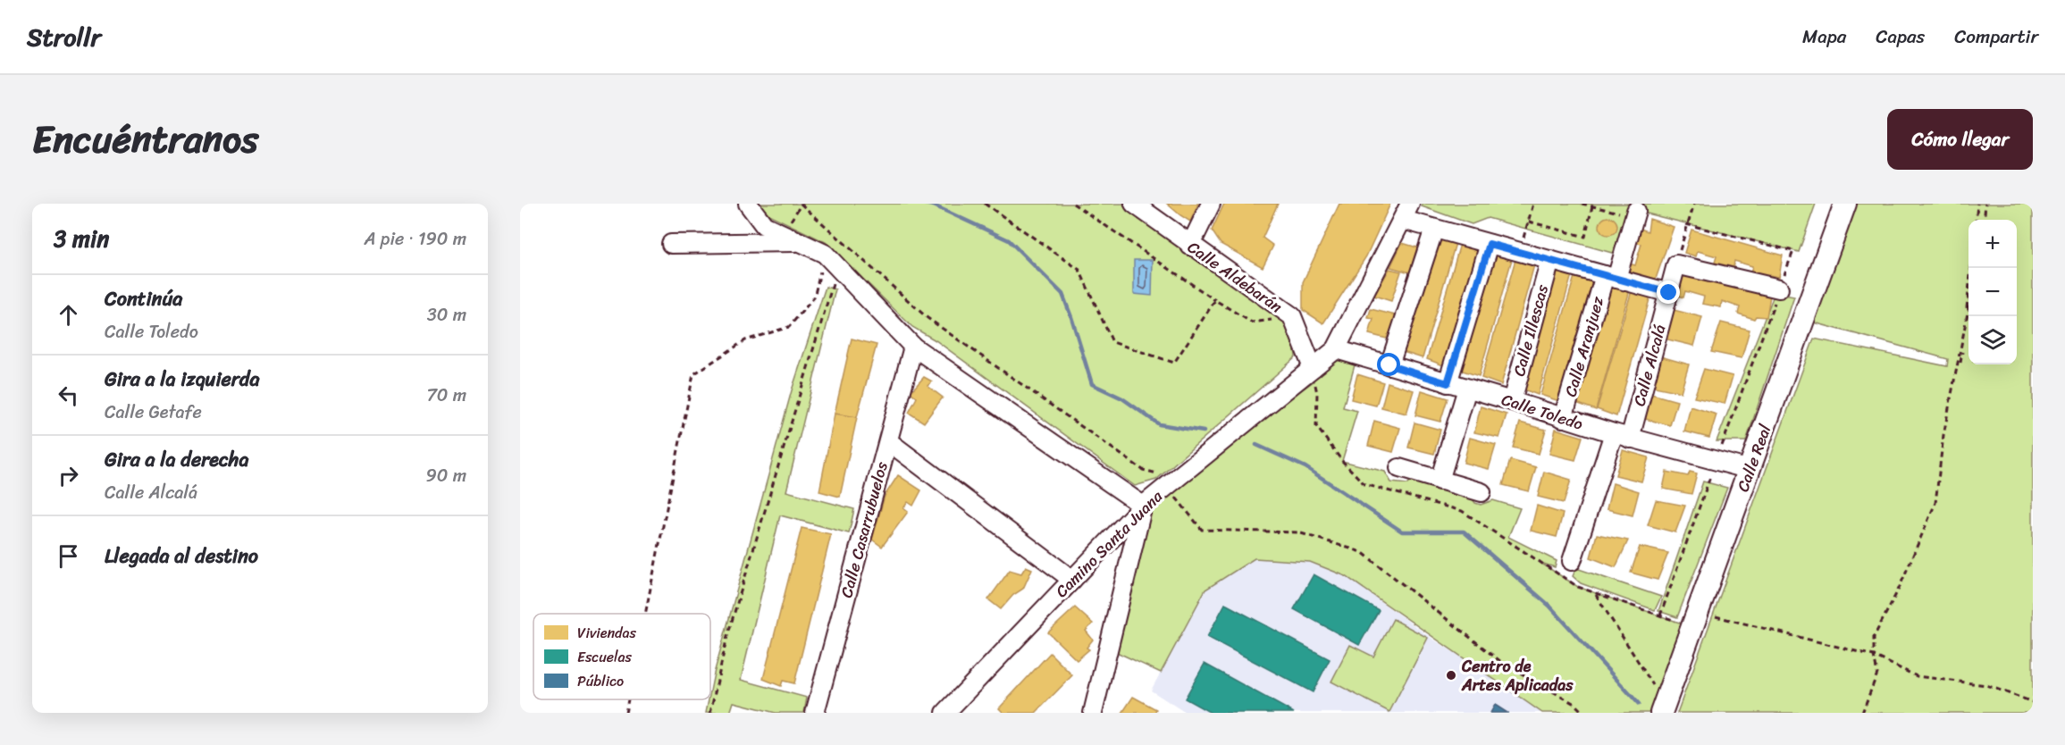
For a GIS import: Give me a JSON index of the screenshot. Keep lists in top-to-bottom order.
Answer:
{
  "streets": {
    "street": [
      "Calle Aldebarán",
      "Calle Illescas",
      "Calle Aranjuez",
      "Calle Alcalá",
      "Calle Toledo",
      "Calle Real",
      "Calle Casarrubuelos",
      "Camino Santa Juana"
    ]
  },
  "crossings": [
    ["Calle Aldebarán", "Camino Santa Juana"],
    ["Calle Illescas", "Calle Toledo"],
    ["Calle Aranjuez", "Calle Toledo"],
    ["Calle Alcalá", "Calle Toledo"],
    ["Calle Toledo", "Calle Real"],
    ["Calle Toledo", "Camino Santa Juana"]
  ],
  "places": ["Centro de Artes Aplicadas"],
  "legend": ["Viviendas", "Escuelas", "Público"],
  "page": {
    "header": "Strollr",
    "nav": ["Mapa", "Capas", "Compartir"],
    "title": "Encuéntranos",
    "buttons": "Cómo llegar",
    "heading": ["3 min", "A pie · 190 m"],
    "map_buttons": ["+", "−"],
    "list": [
      ["Continúa", "Calle Toledo", "30 m"],
      ["Gira a la izquierda", "Calle Getafe", "70 m"],
      ["Gira a la derecha", "Calle Alcalá", "90 m"],
      "Llegada al destino"
    ]
  }
}
